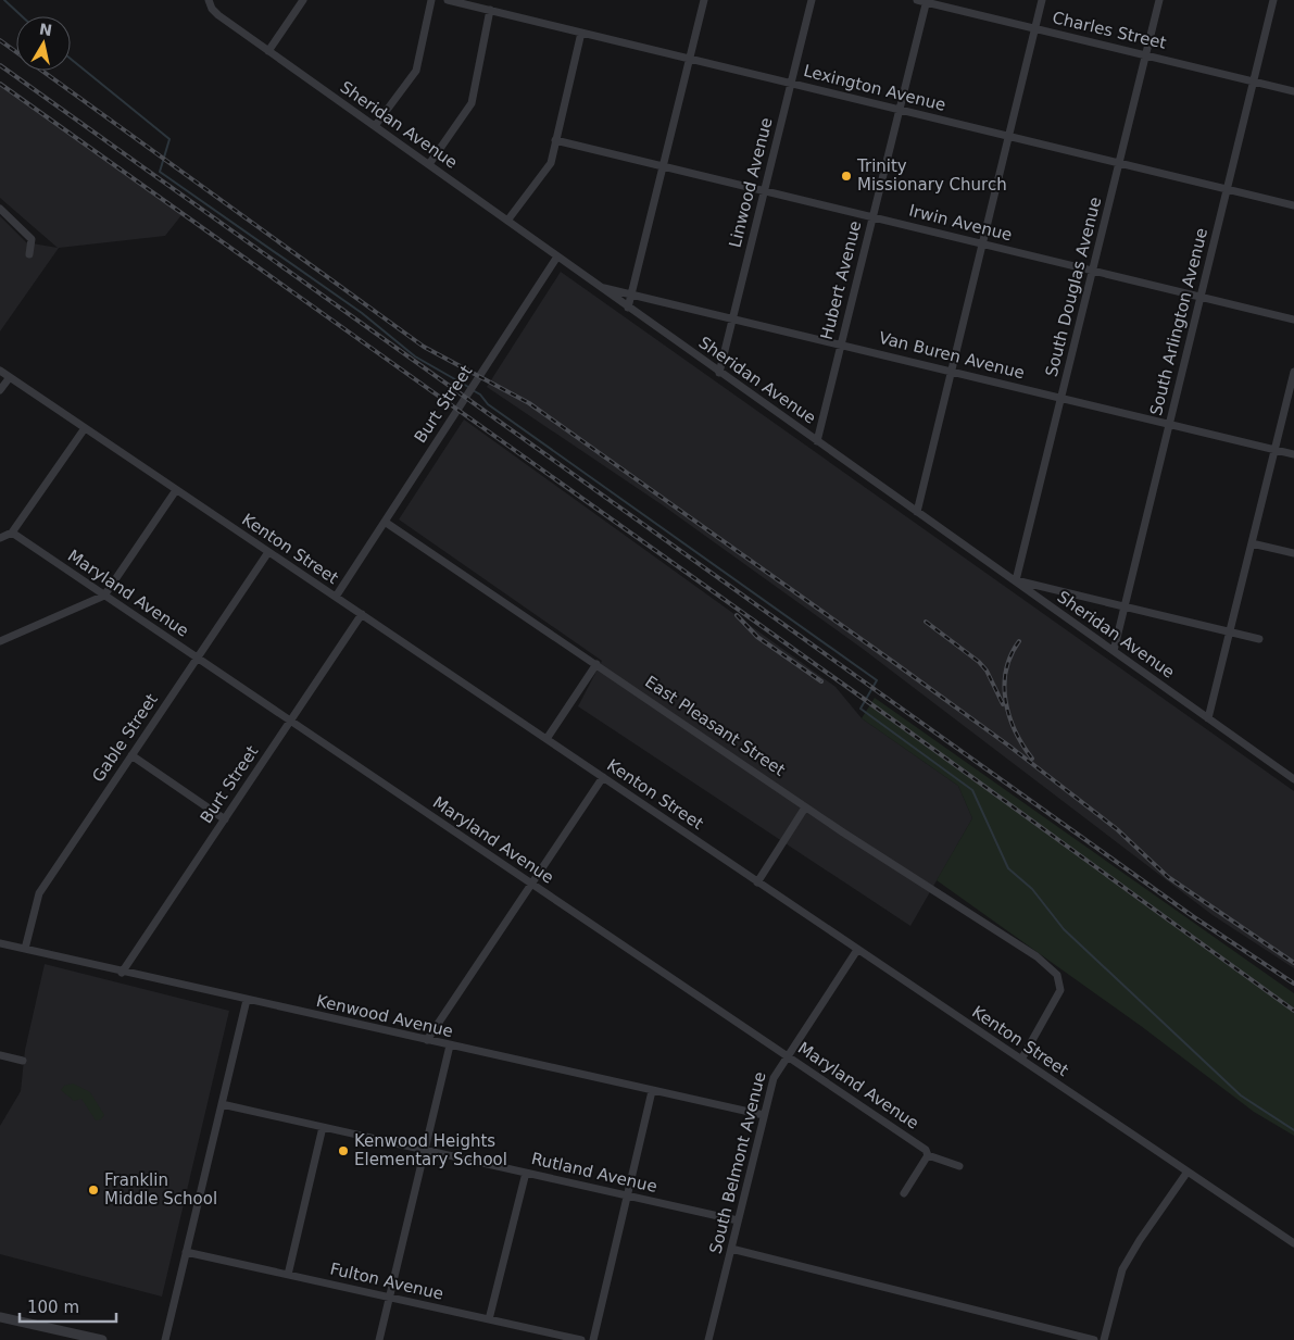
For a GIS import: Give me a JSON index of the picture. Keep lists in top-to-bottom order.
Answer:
{
  "streets": {
    "street": [
      "Charles Street",
      "Lexington Avenue",
      "Sheridan Avenue",
      "Linwood Avenue",
      "Irwin Avenue",
      "Hubert Avenue",
      "South Douglas Avenue",
      "South Arlington Avenue",
      "Van Buren Avenue",
      "Burt Street",
      "Kenton Street",
      "Maryland Avenue",
      "East Pleasant Street",
      "Gable Street",
      "Kenwood Avenue",
      "South Belmont Avenue",
      "Rutland Avenue",
      "Fulton Avenue"
    ]
  },
  "crossings": [
    ["Charles Street", "Hubert Avenue"],
    ["Charles Street", "South Douglas Avenue"],
    ["Charles Street", "South Arlington Avenue"],
    ["Lexington Avenue", "Linwood Avenue"],
    ["Lexington Avenue", "Hubert Avenue"],
    ["Lexington Avenue", "South Douglas Avenue"],
    ["Lexington Avenue", "South Arlington Avenue"],
    ["Sheridan Avenue", "Linwood Avenue"],
    ["Sheridan Avenue", "Hubert Avenue"],
    ["Sheridan Avenue", "South Douglas Avenue"],
    ["Sheridan Avenue", "South Arlington Avenue"],
    ["Sheridan Avenue", "Van Buren Avenue"],
    ["Sheridan Avenue", "Burt Street"],
    ["Linwood Avenue", "Irwin Avenue"],
    ["Linwood Avenue", "Van Buren Avenue"],
    ["Irwin Avenue", "Hubert Avenue"],
    ["Irwin Avenue", "South Douglas Avenue"],
    ["Irwin Avenue", "South Arlington Avenue"],
    ["Hubert Avenue", "Van Buren Avenue"],
    ["South Douglas Avenue", "Van Buren Avenue"],
    ["South Arlington Avenue", "Van Buren Avenue"],
    ["Burt Street", "Kenton Street"],
    ["Burt Street", "Maryland Avenue"],
    ["Burt Street", "East Pleasant Street"],
    ["Burt Street", "Kenwood Avenue"],
    ["Kenton Street", "East Pleasant Street"],
    ["Kenton Street", "Gable Street"],
    ["Kenton Street", "South Belmont Avenue"],
    ["Maryland Avenue", "Gable Street"],
    ["Maryland Avenue", "South Belmont Avenue"],
    ["Gable Street", "Kenwood Avenue"],
    ["Kenwood Avenue", "South Belmont Avenue"],
    ["South Belmont Avenue", "Rutland Avenue"]
  ],
  "places": ["Trinity Missionary Church", "Kenwood Heights Elementary School", "Franklin Middle School"],
  "scale_bar": "100 m",
  "north": "top"
}
